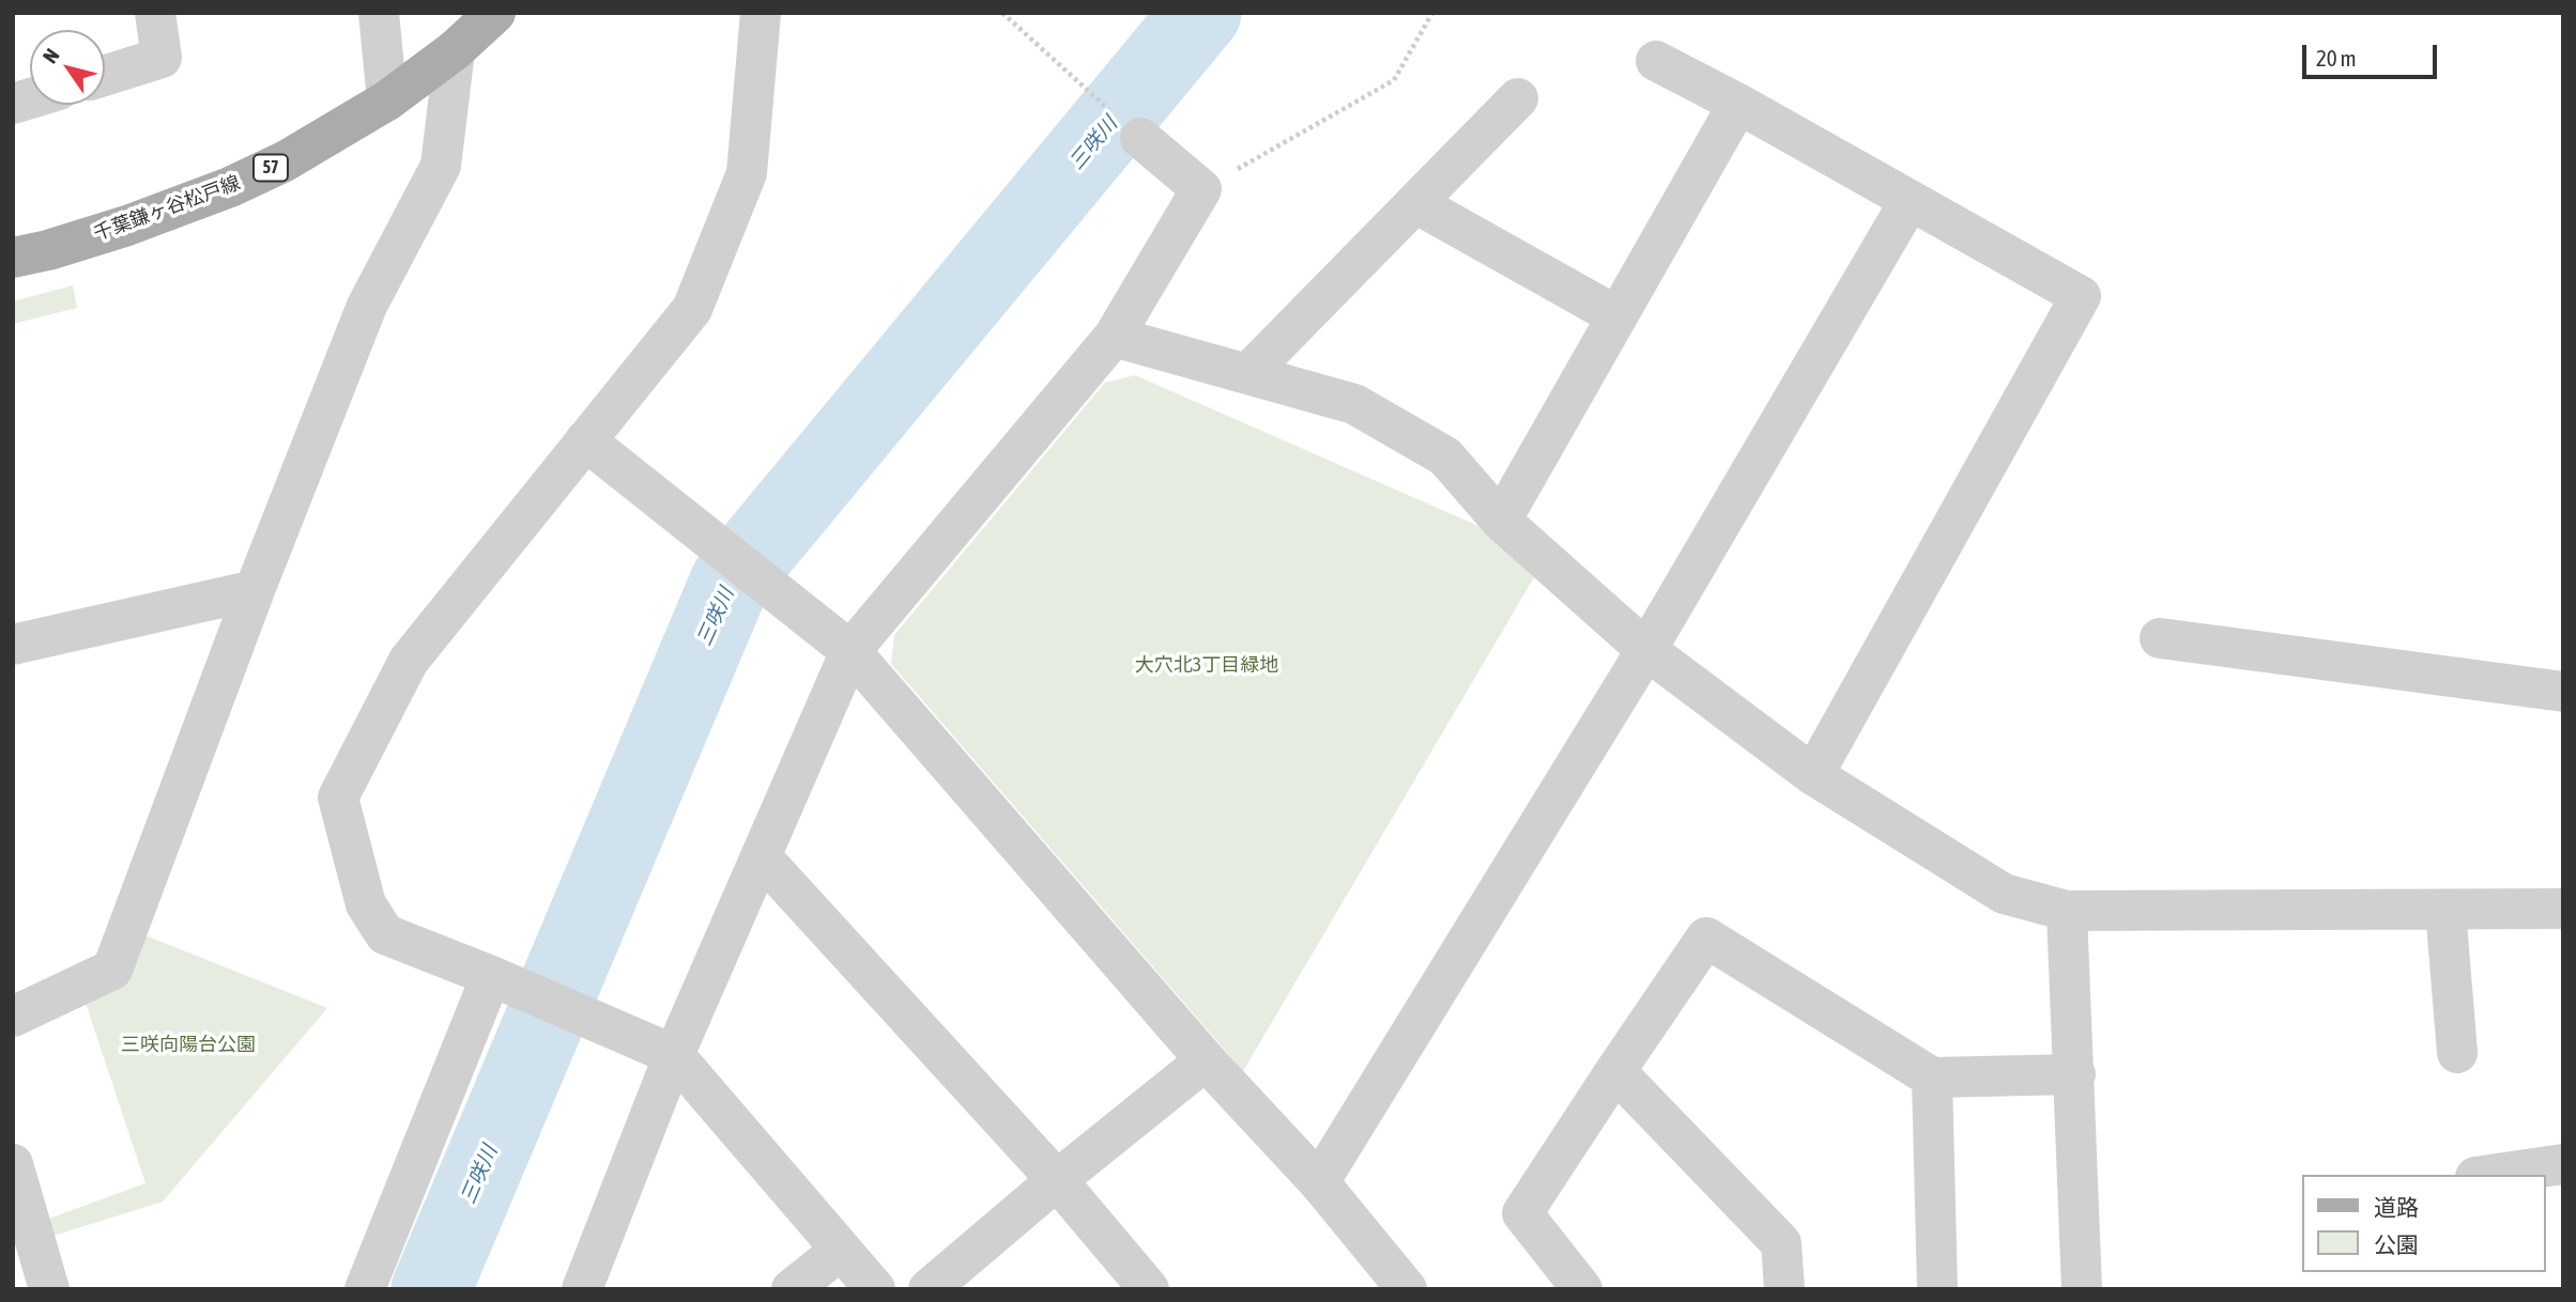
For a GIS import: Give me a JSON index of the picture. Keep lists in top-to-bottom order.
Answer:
{
  "streets": {
    "main road": ["57", "千葉鎌ヶ谷松戸線"]
  },
  "water": ["三咲川"],
  "parks": ["大穴北3丁目緑地", "三咲向陽台公園"],
  "legend": ["道路", "公園"],
  "scale_bar": "20 m",
  "north": "top left"
}
